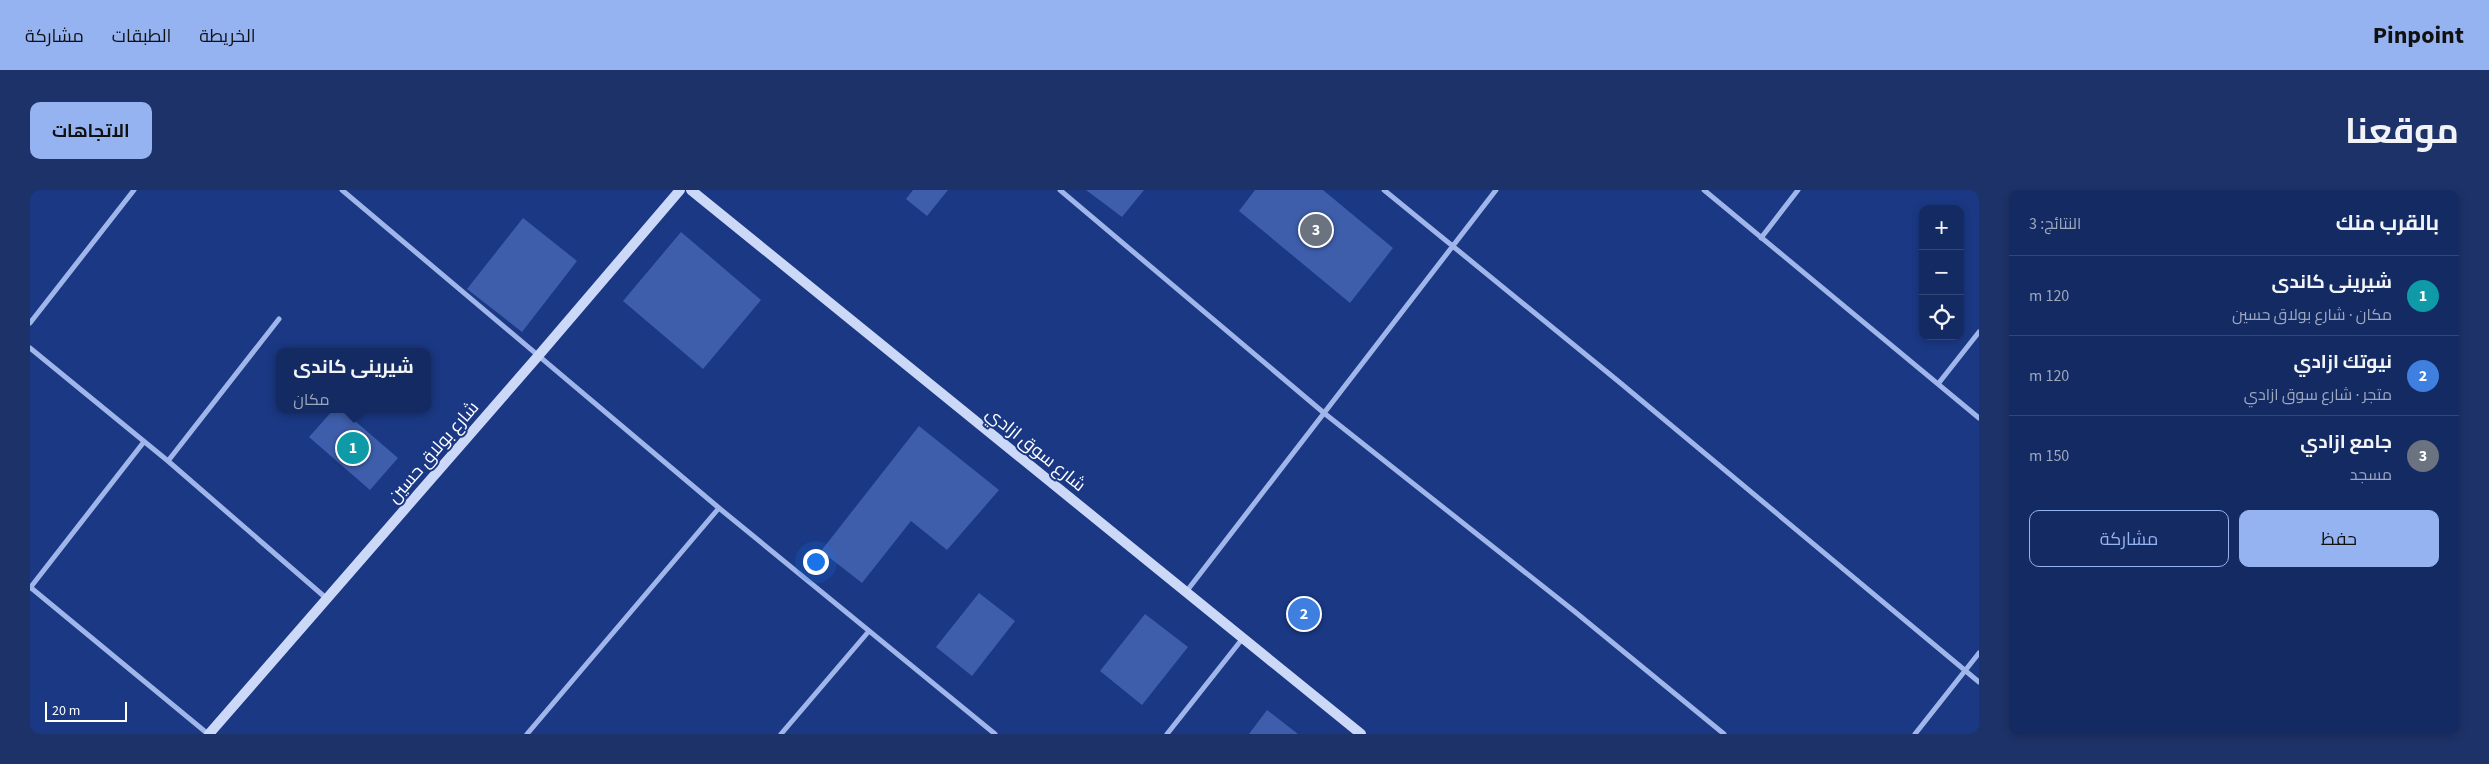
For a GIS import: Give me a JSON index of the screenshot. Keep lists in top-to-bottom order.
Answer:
{
  "streets": {
    "street": ["شارع سوق ازادي", "شارع بولاق حسين"]
  },
  "scale_bar": "20 m",
  "page": {
    "header": "Pinpoint",
    "nav": ["الخريطة", "الطبقات", "مشاركة"],
    "title": "موقعنا",
    "buttons": [
      "الاتجاهات",
      ["حفظ", "مشاركة"]
    ],
    "heading": ["بالقرب منك", "النتائج: 3"],
    "map_buttons": ["+", "−"],
    "pins": ["3", "1", "2"],
    "list": [
      {
        "mark": "1",
        "name": "شیرینی کاندی",
        "note": "مكان · شارع بولاق حسين",
        "value": "120 m"
      },
      {
        "mark": "2",
        "name": "نيوتك ازادي",
        "note": "متجر · شارع سوق ازادي",
        "value": "120 m"
      },
      {
        "mark": "3",
        "name": "جامع ازادي",
        "note": "مسجد",
        "value": "150 m"
      }
    ],
    "popup": ["شیرینی کاندی", "مكان"],
    "scale": "20 m"
  }
}
